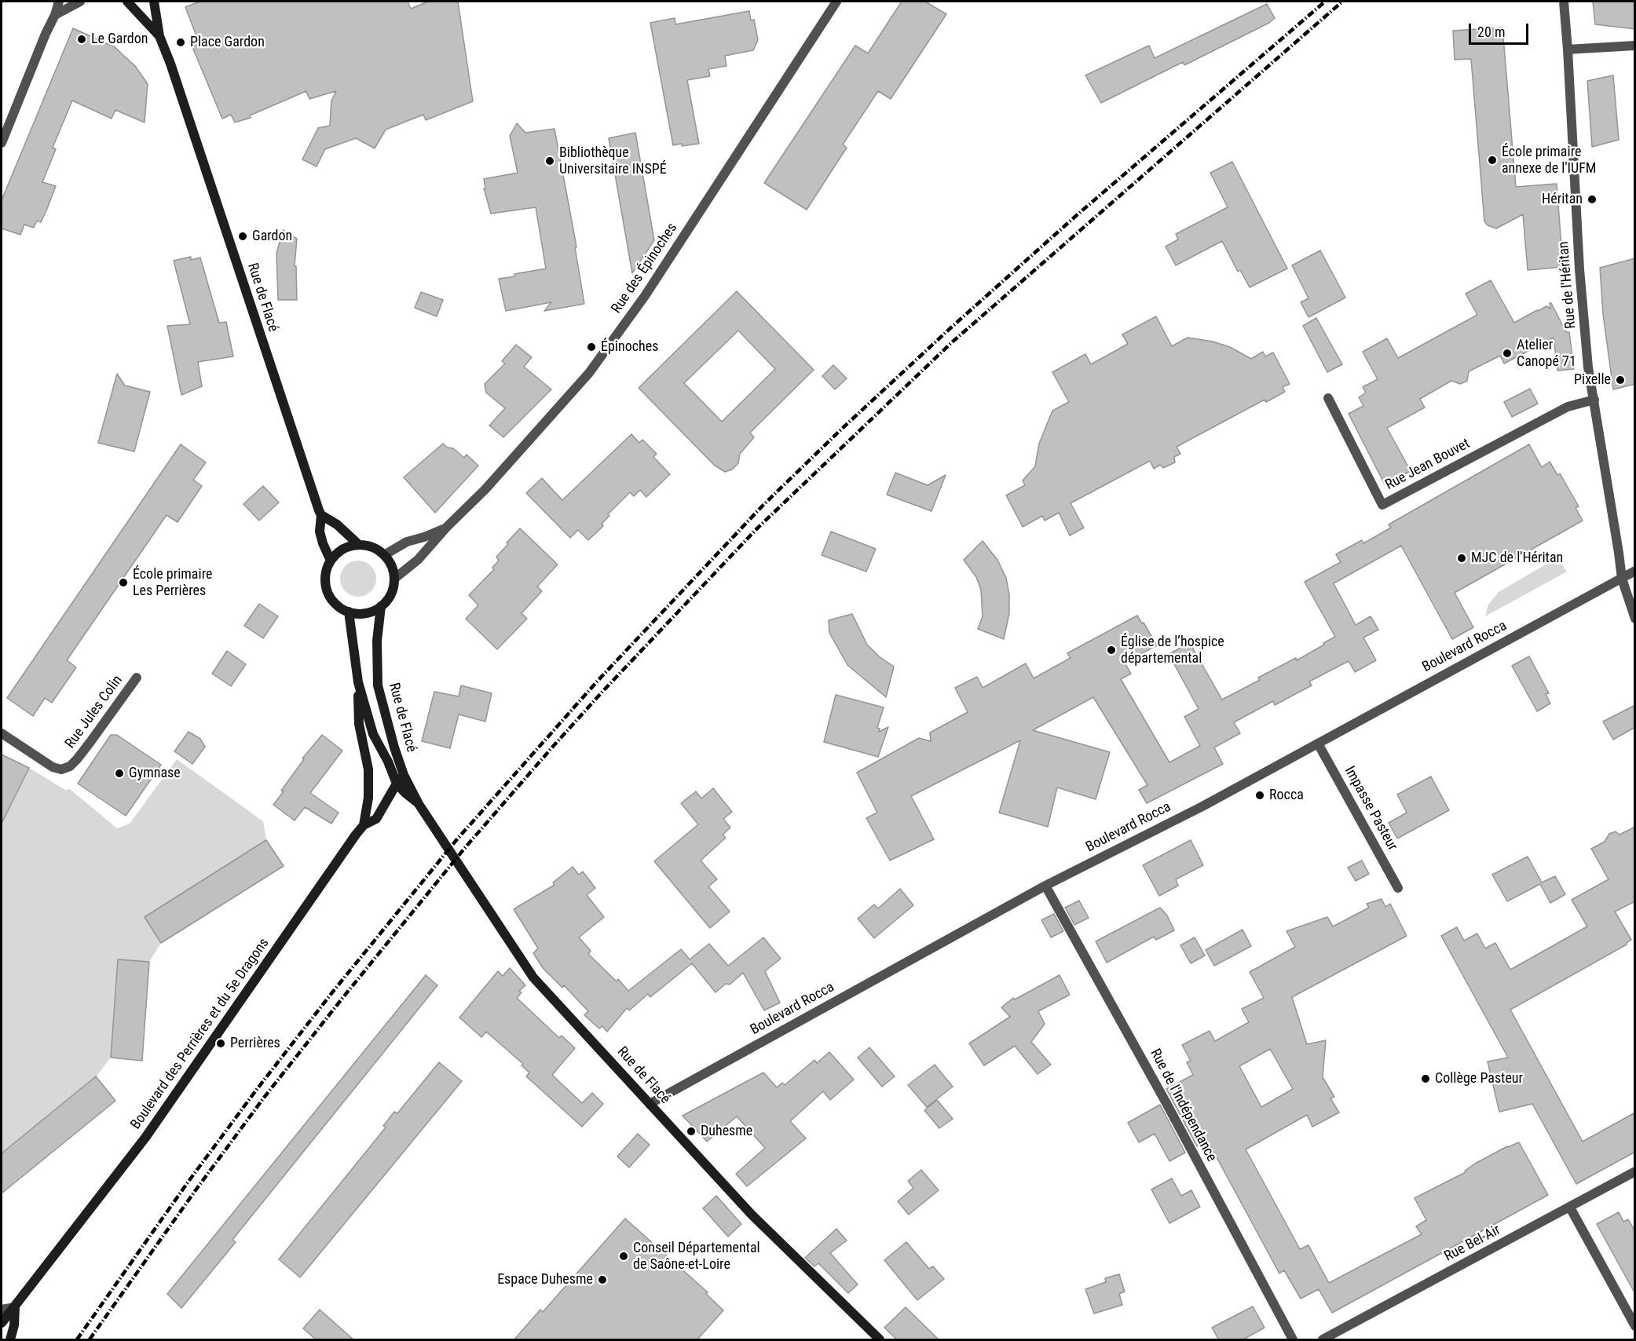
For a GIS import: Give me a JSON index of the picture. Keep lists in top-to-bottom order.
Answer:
{
  "streets": {
    "main road": ["Rue de Flacé", "Boulevard des Perrières et du 5e Dragons"],
    "street": [
      "Rue des Épinoches",
      "Rue de l'Héritan",
      "Rue Jean Bouvet",
      "Boulevard Rocca",
      "Rue Jules Colin",
      "Impasse Pasteur",
      "Rue de l'Indépendance",
      "Rue Bel-Air"
    ]
  },
  "crossings": [
    ["Rue des Épinoches", "Rue de Flacé"],
    ["Rue de l'Héritan", "Rue Jean Bouvet"],
    ["Rue de l'Héritan", "Boulevard Rocca"],
    ["Rue de Flacé", "Boulevard Rocca"],
    ["Rue de Flacé", "Boulevard des Perrières et du 5e Dragons"],
    ["Boulevard Rocca", "Impasse Pasteur"],
    ["Boulevard Rocca", "Rue de l'Indépendance"]
  ],
  "places": [
    "Le Gardon",
    "Place Gardon",
    "École primaire annexe de l'IUFM",
    "Bibliothèque Universitaire INSPÉ",
    "Héritan",
    "Gardon",
    "Épinoches",
    "Atelier Canopé 71",
    "Pixelle",
    "MJC de l'Héritan",
    "École primaire Les Perrières",
    "Église de l’hospice départemental",
    "Gymnase",
    "Rocca",
    "Perrières",
    "Collège Pasteur",
    "Duhesme",
    "Conseil Départemental de Saône-et-Loire",
    "Espace Duhesme"
  ],
  "scale_bar": "20 m"
}
